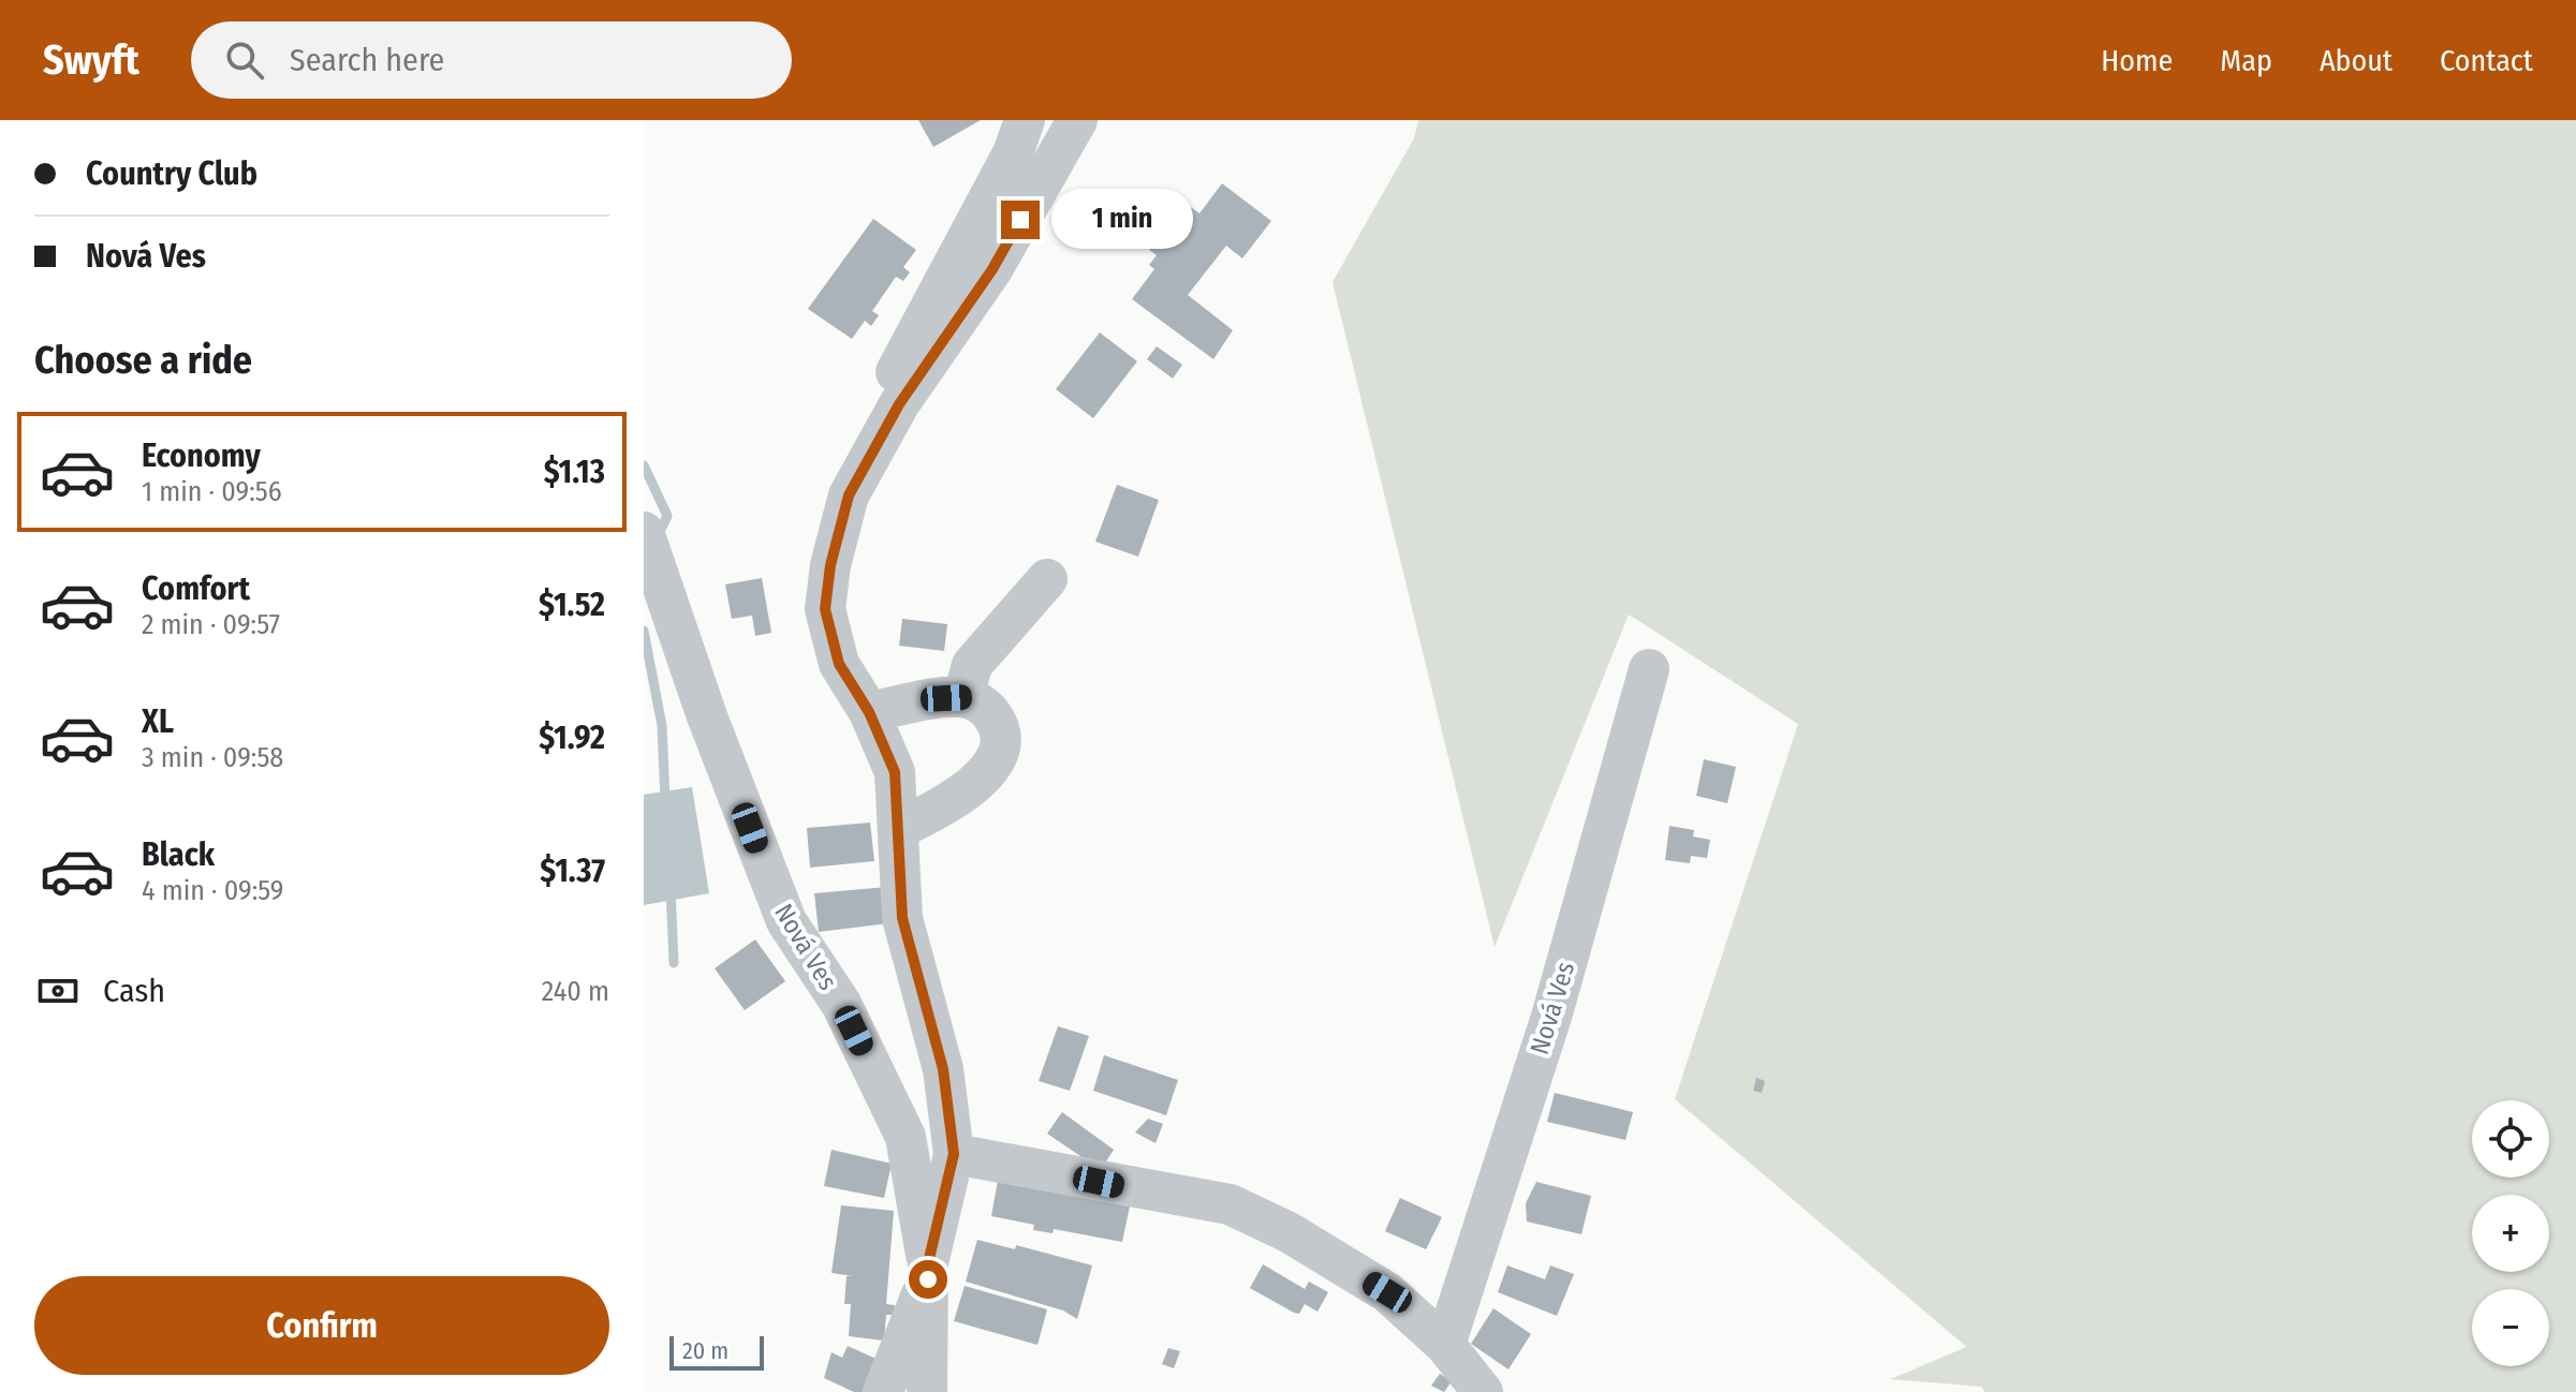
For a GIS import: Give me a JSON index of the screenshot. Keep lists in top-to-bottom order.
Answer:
{
  "streets": {
    "street": ["Nová Ves"]
  },
  "scale_bar": "20 m",
  "page": {
    "header": "Swyft",
    "search": "Search here",
    "nav": [
      "Home",
      "Map",
      "About",
      "Contact"
    ],
    "banner": ["Country Club", "Nová Ves"],
    "bubble": "1 min",
    "heading": "Choose a ride",
    "list": [
      {
        "name": "Economy",
        "note": "1 min · 09:56",
        "value": "$1.13"
      },
      {
        "name": "Comfort",
        "note": "2 min · 09:57",
        "value": "$1.52"
      },
      {
        "name": "XL",
        "note": "3 min · 09:58",
        "value": "$1.92"
      },
      {
        "name": "Black",
        "note": "4 min · 09:59",
        "value": "$1.37"
      }
    ],
    "pay": ["Cash", "240 m"],
    "map_buttons": ["+", "−"],
    "buttons": "Confirm",
    "scale": "20 m"
  }
}
